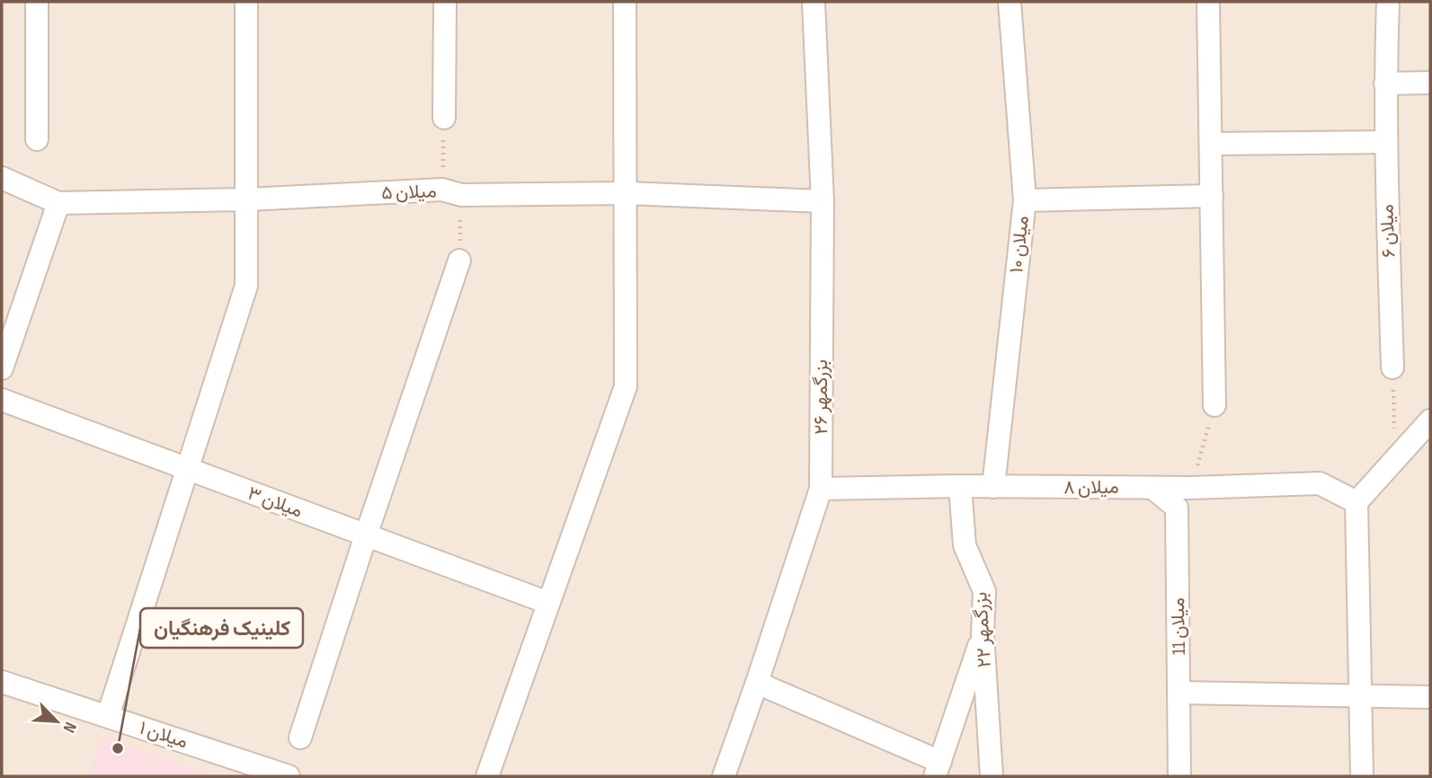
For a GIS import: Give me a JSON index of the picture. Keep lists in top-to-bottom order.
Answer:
{
  "streets": {
    "street": [
      "میلان ۵",
      "میلان ۶",
      "میلان ۱۰",
      "بزرگمهر ۲۶",
      "میلان ۸",
      "میلان ۳",
      "میلان 11",
      "بزرگمهر ۲۲",
      "میلان ۱"
    ]
  },
  "crossings": [
    ["میلان ۵", "بزرگمهر ۲۶"],
    ["میلان ۱۰", "میلان ۸"],
    ["بزرگمهر ۲۶", "میلان ۸"],
    ["میلان ۸", "میلان 11"],
    ["میلان ۸", "بزرگمهر ۲۲"]
  ],
  "places": ["کلینیک فرهنگیان"],
  "north": "bottom right"
}
